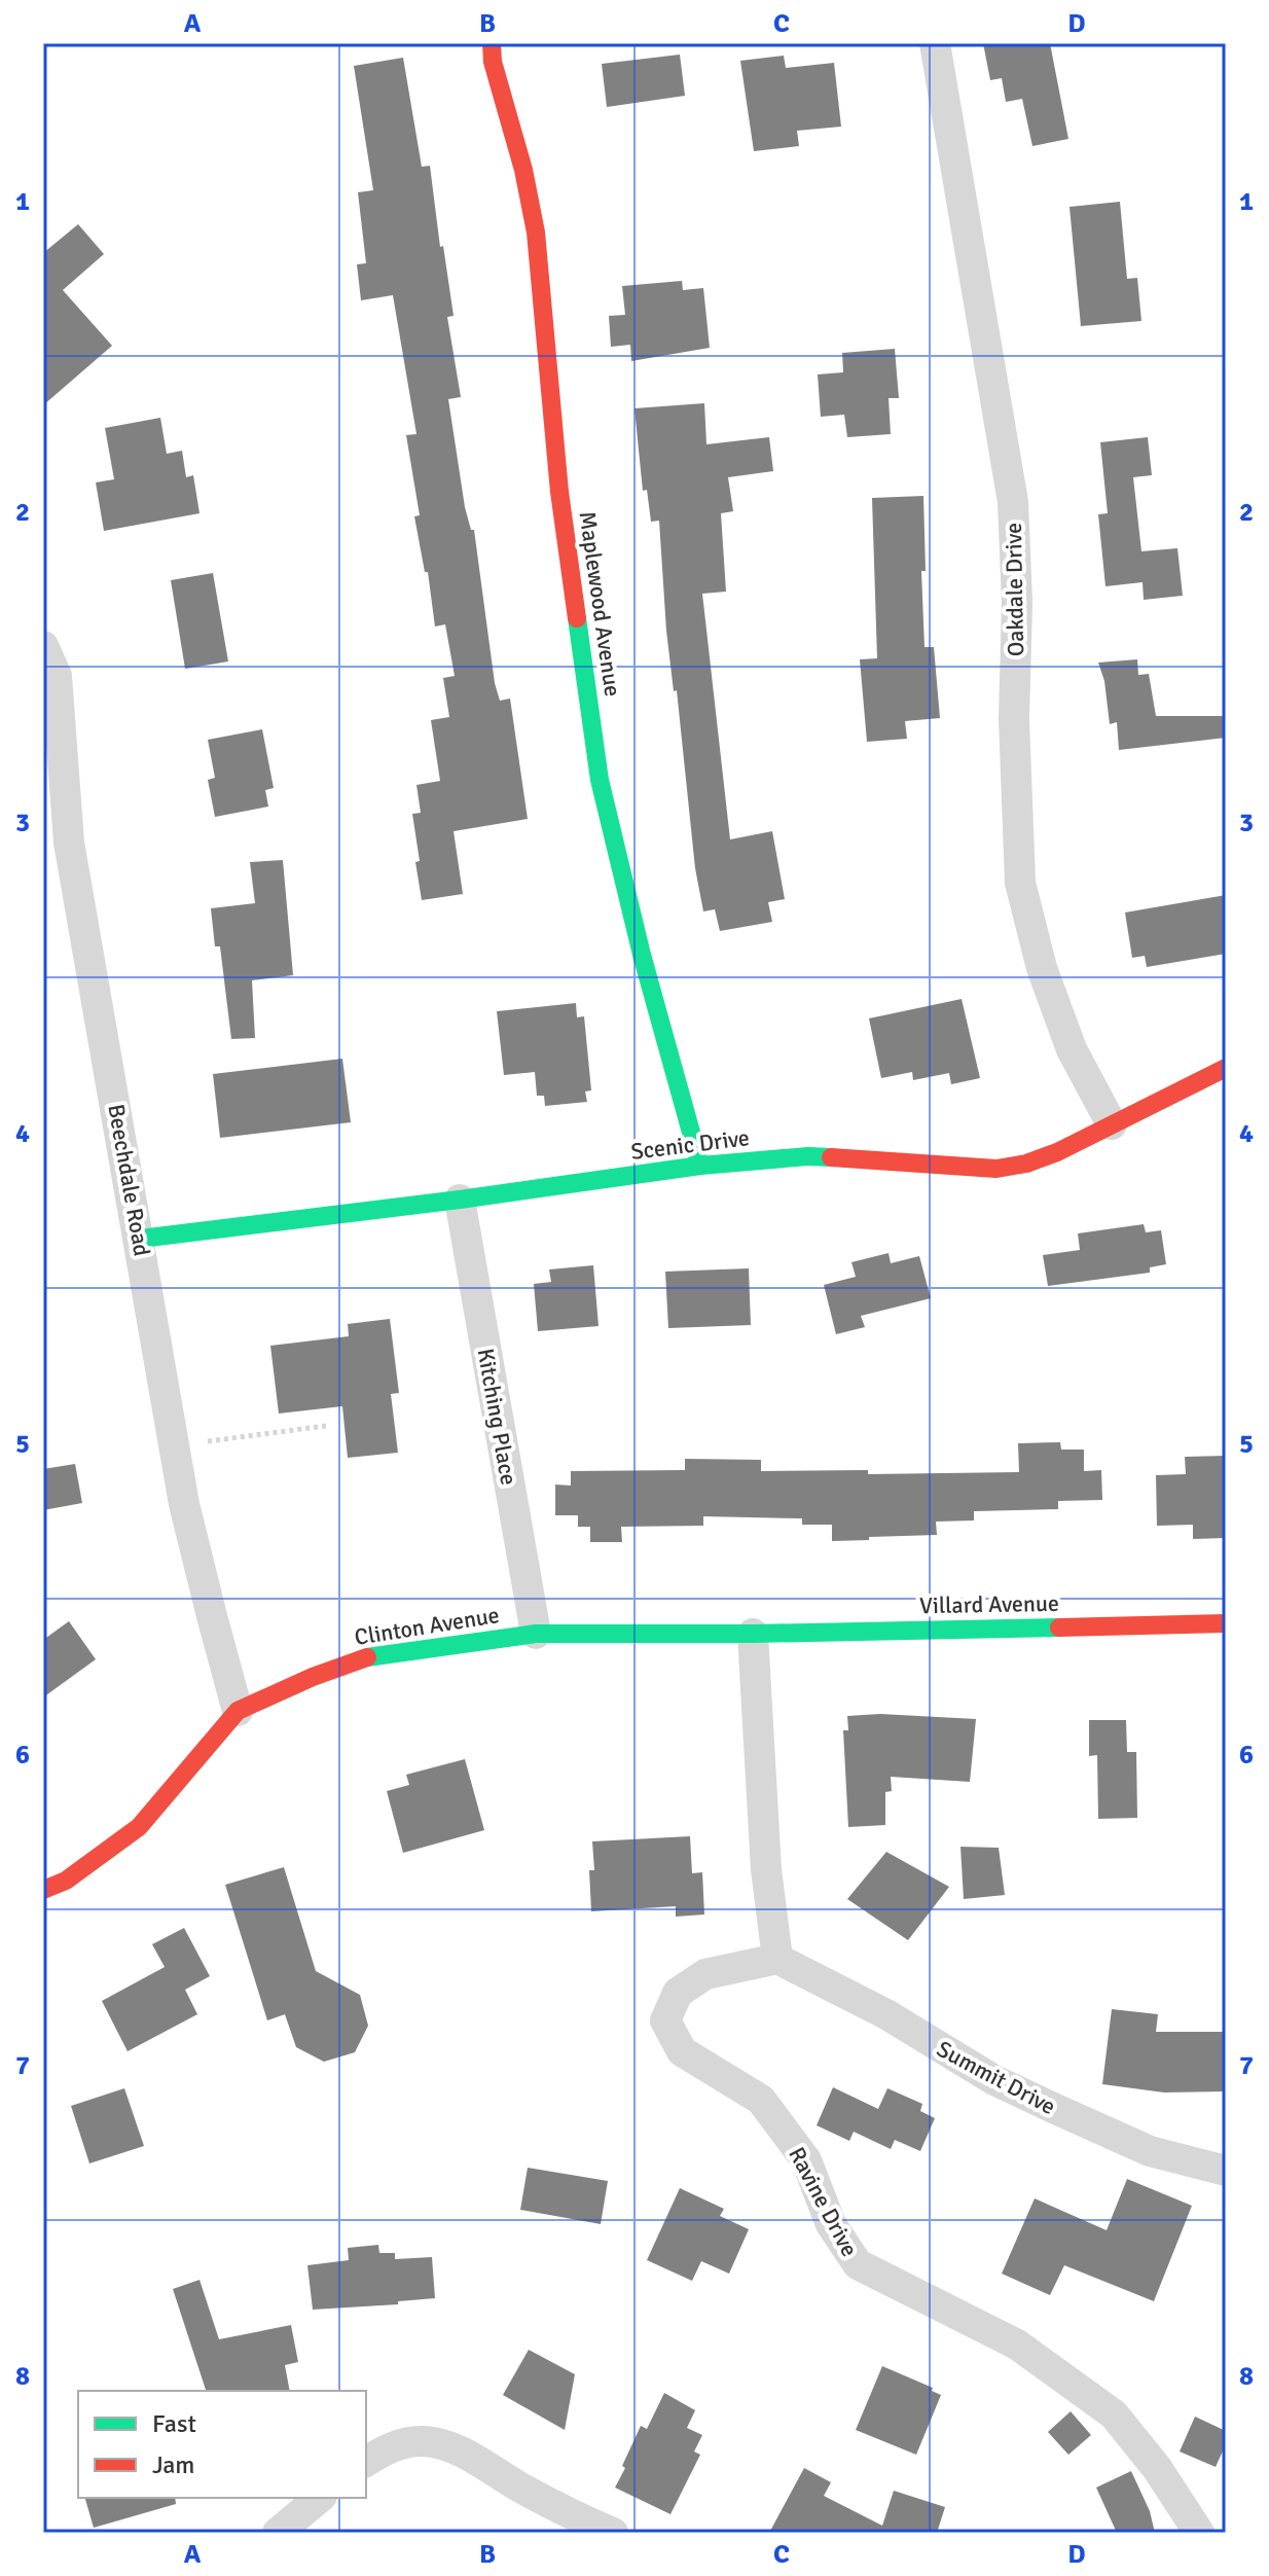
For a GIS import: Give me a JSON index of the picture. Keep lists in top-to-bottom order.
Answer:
{
  "streets": {
    "street": [
      "Oakdale Drive",
      "Maplewood Avenue",
      "Scenic Drive",
      "Beechdale Road",
      "Kitching Place",
      "Villard Avenue",
      "Clinton Avenue",
      "Summit Drive",
      "Ravine Drive"
    ]
  },
  "crossings": [
    ["Oakdale Drive", "Scenic Drive"],
    ["Maplewood Avenue", "Scenic Drive"],
    ["Scenic Drive", "Beechdale Road"],
    ["Scenic Drive", "Kitching Place"],
    ["Beechdale Road", "Clinton Avenue"],
    ["Kitching Place", "Clinton Avenue"],
    ["Villard Avenue", "Clinton Avenue"],
    ["Summit Drive", "Ravine Drive"]
  ],
  "legend": ["Fast", "Jam"],
  "grid": {
    "columns": [
      "A",
      "B",
      "C",
      "D"
    ],
    "rows": [
      "1",
      "2",
      "3",
      "4",
      "5",
      "6",
      "7",
      "8"
    ]
  }
}
